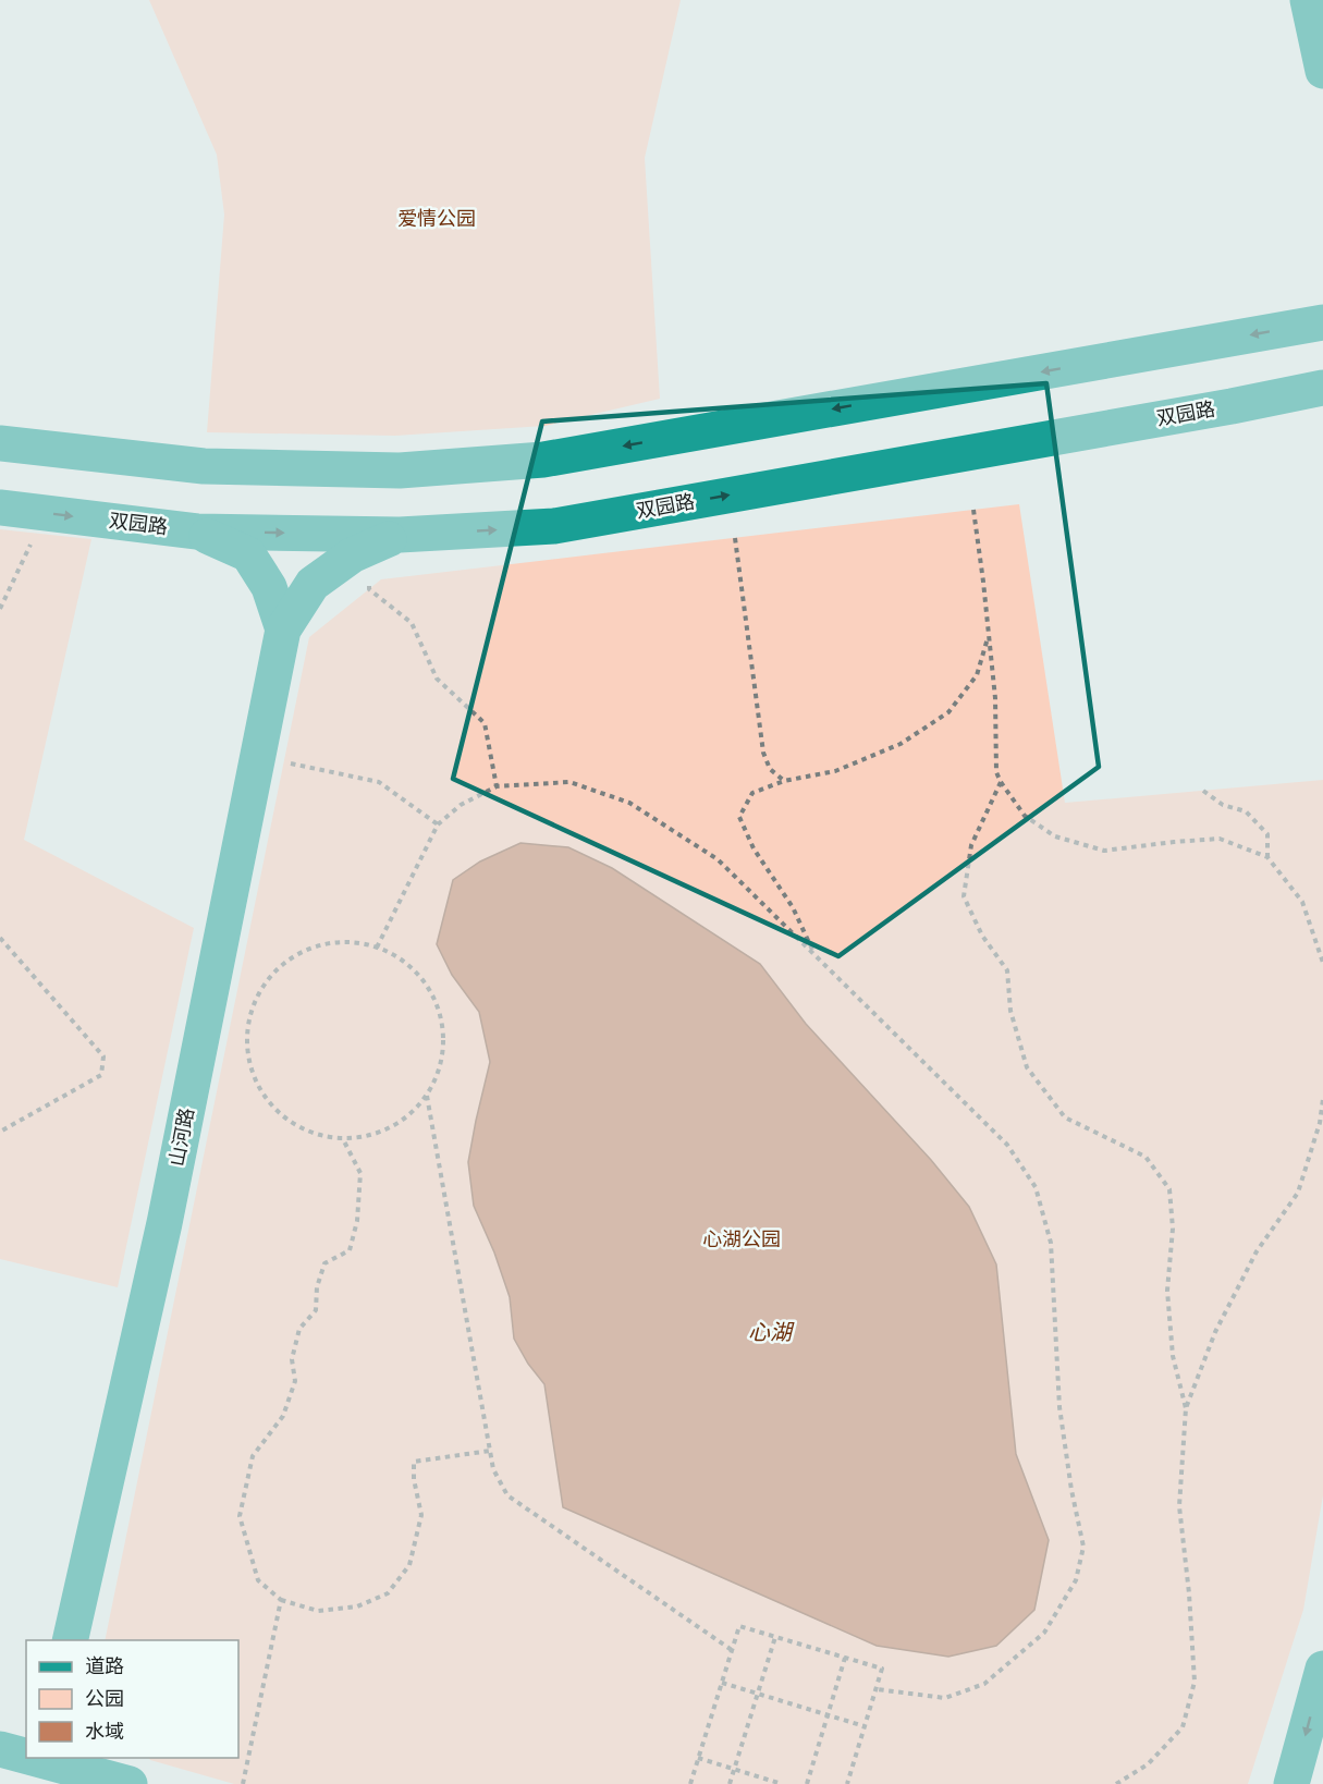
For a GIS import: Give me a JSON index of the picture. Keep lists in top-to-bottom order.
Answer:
{
  "streets": {
    "street": ["双园路", "山河路"]
  },
  "water": ["心湖"],
  "parks": ["爱情公园", "心湖公园"],
  "legend": ["道路", "公园", "水域"]
}
